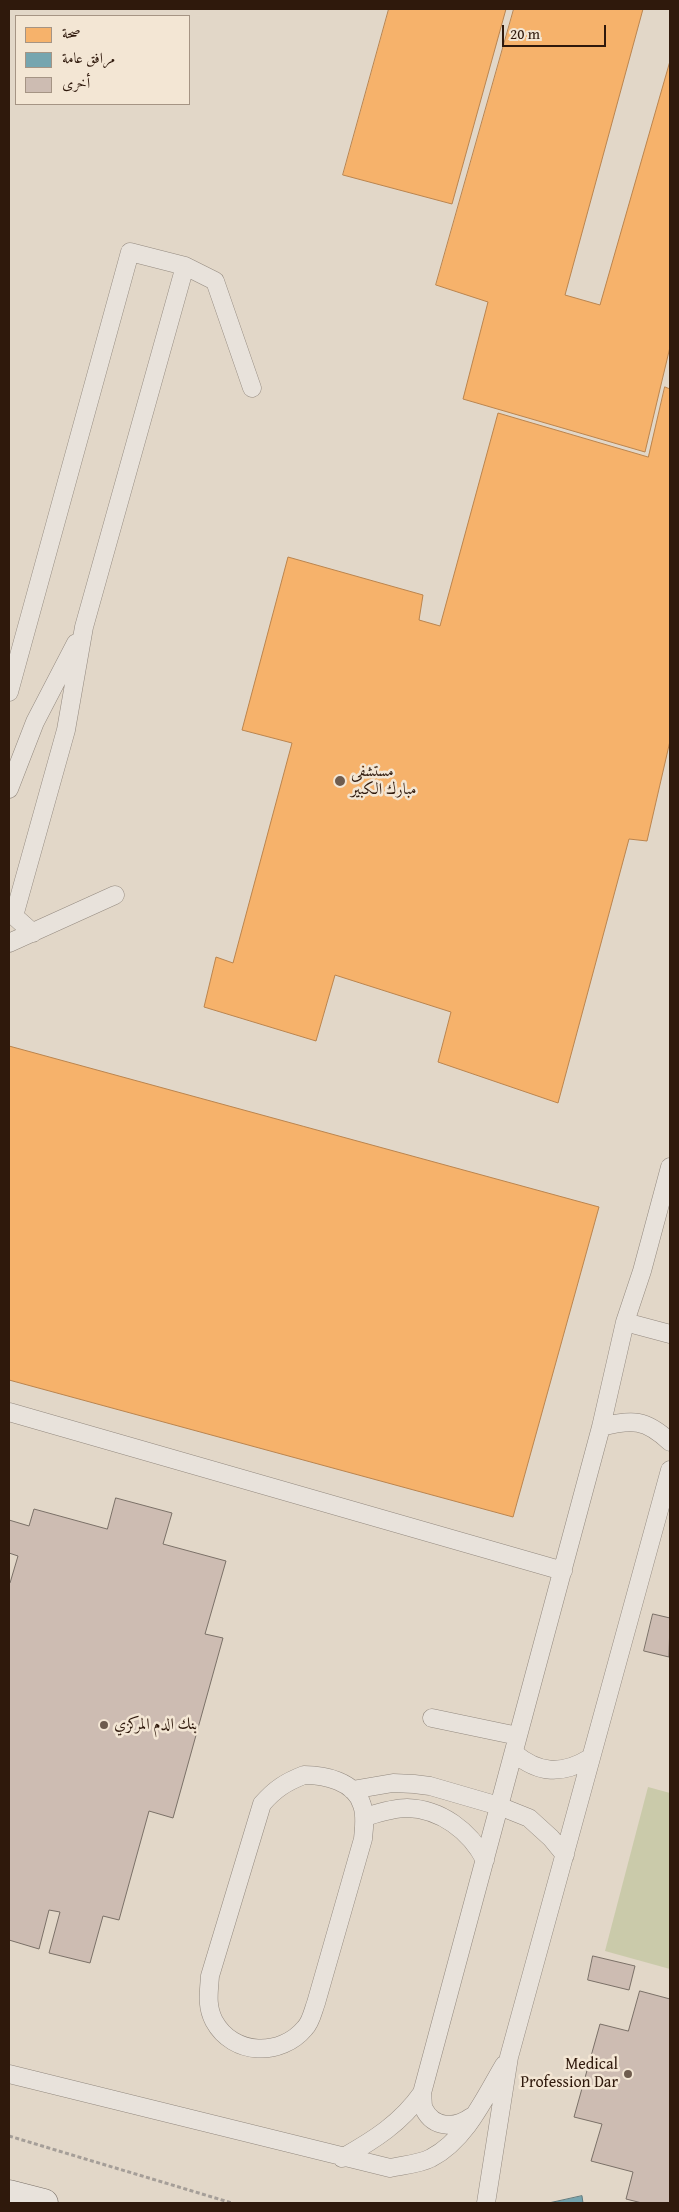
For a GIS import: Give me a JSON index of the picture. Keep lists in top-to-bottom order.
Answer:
{
  "places": ["مستشفى مبارك الكبير", "بنك الدم المركزي", "Medical Profession Dar"],
  "legend": ["صحة", "مرافق عامة", "أخرى"],
  "scale_bar": "20 m"
}
